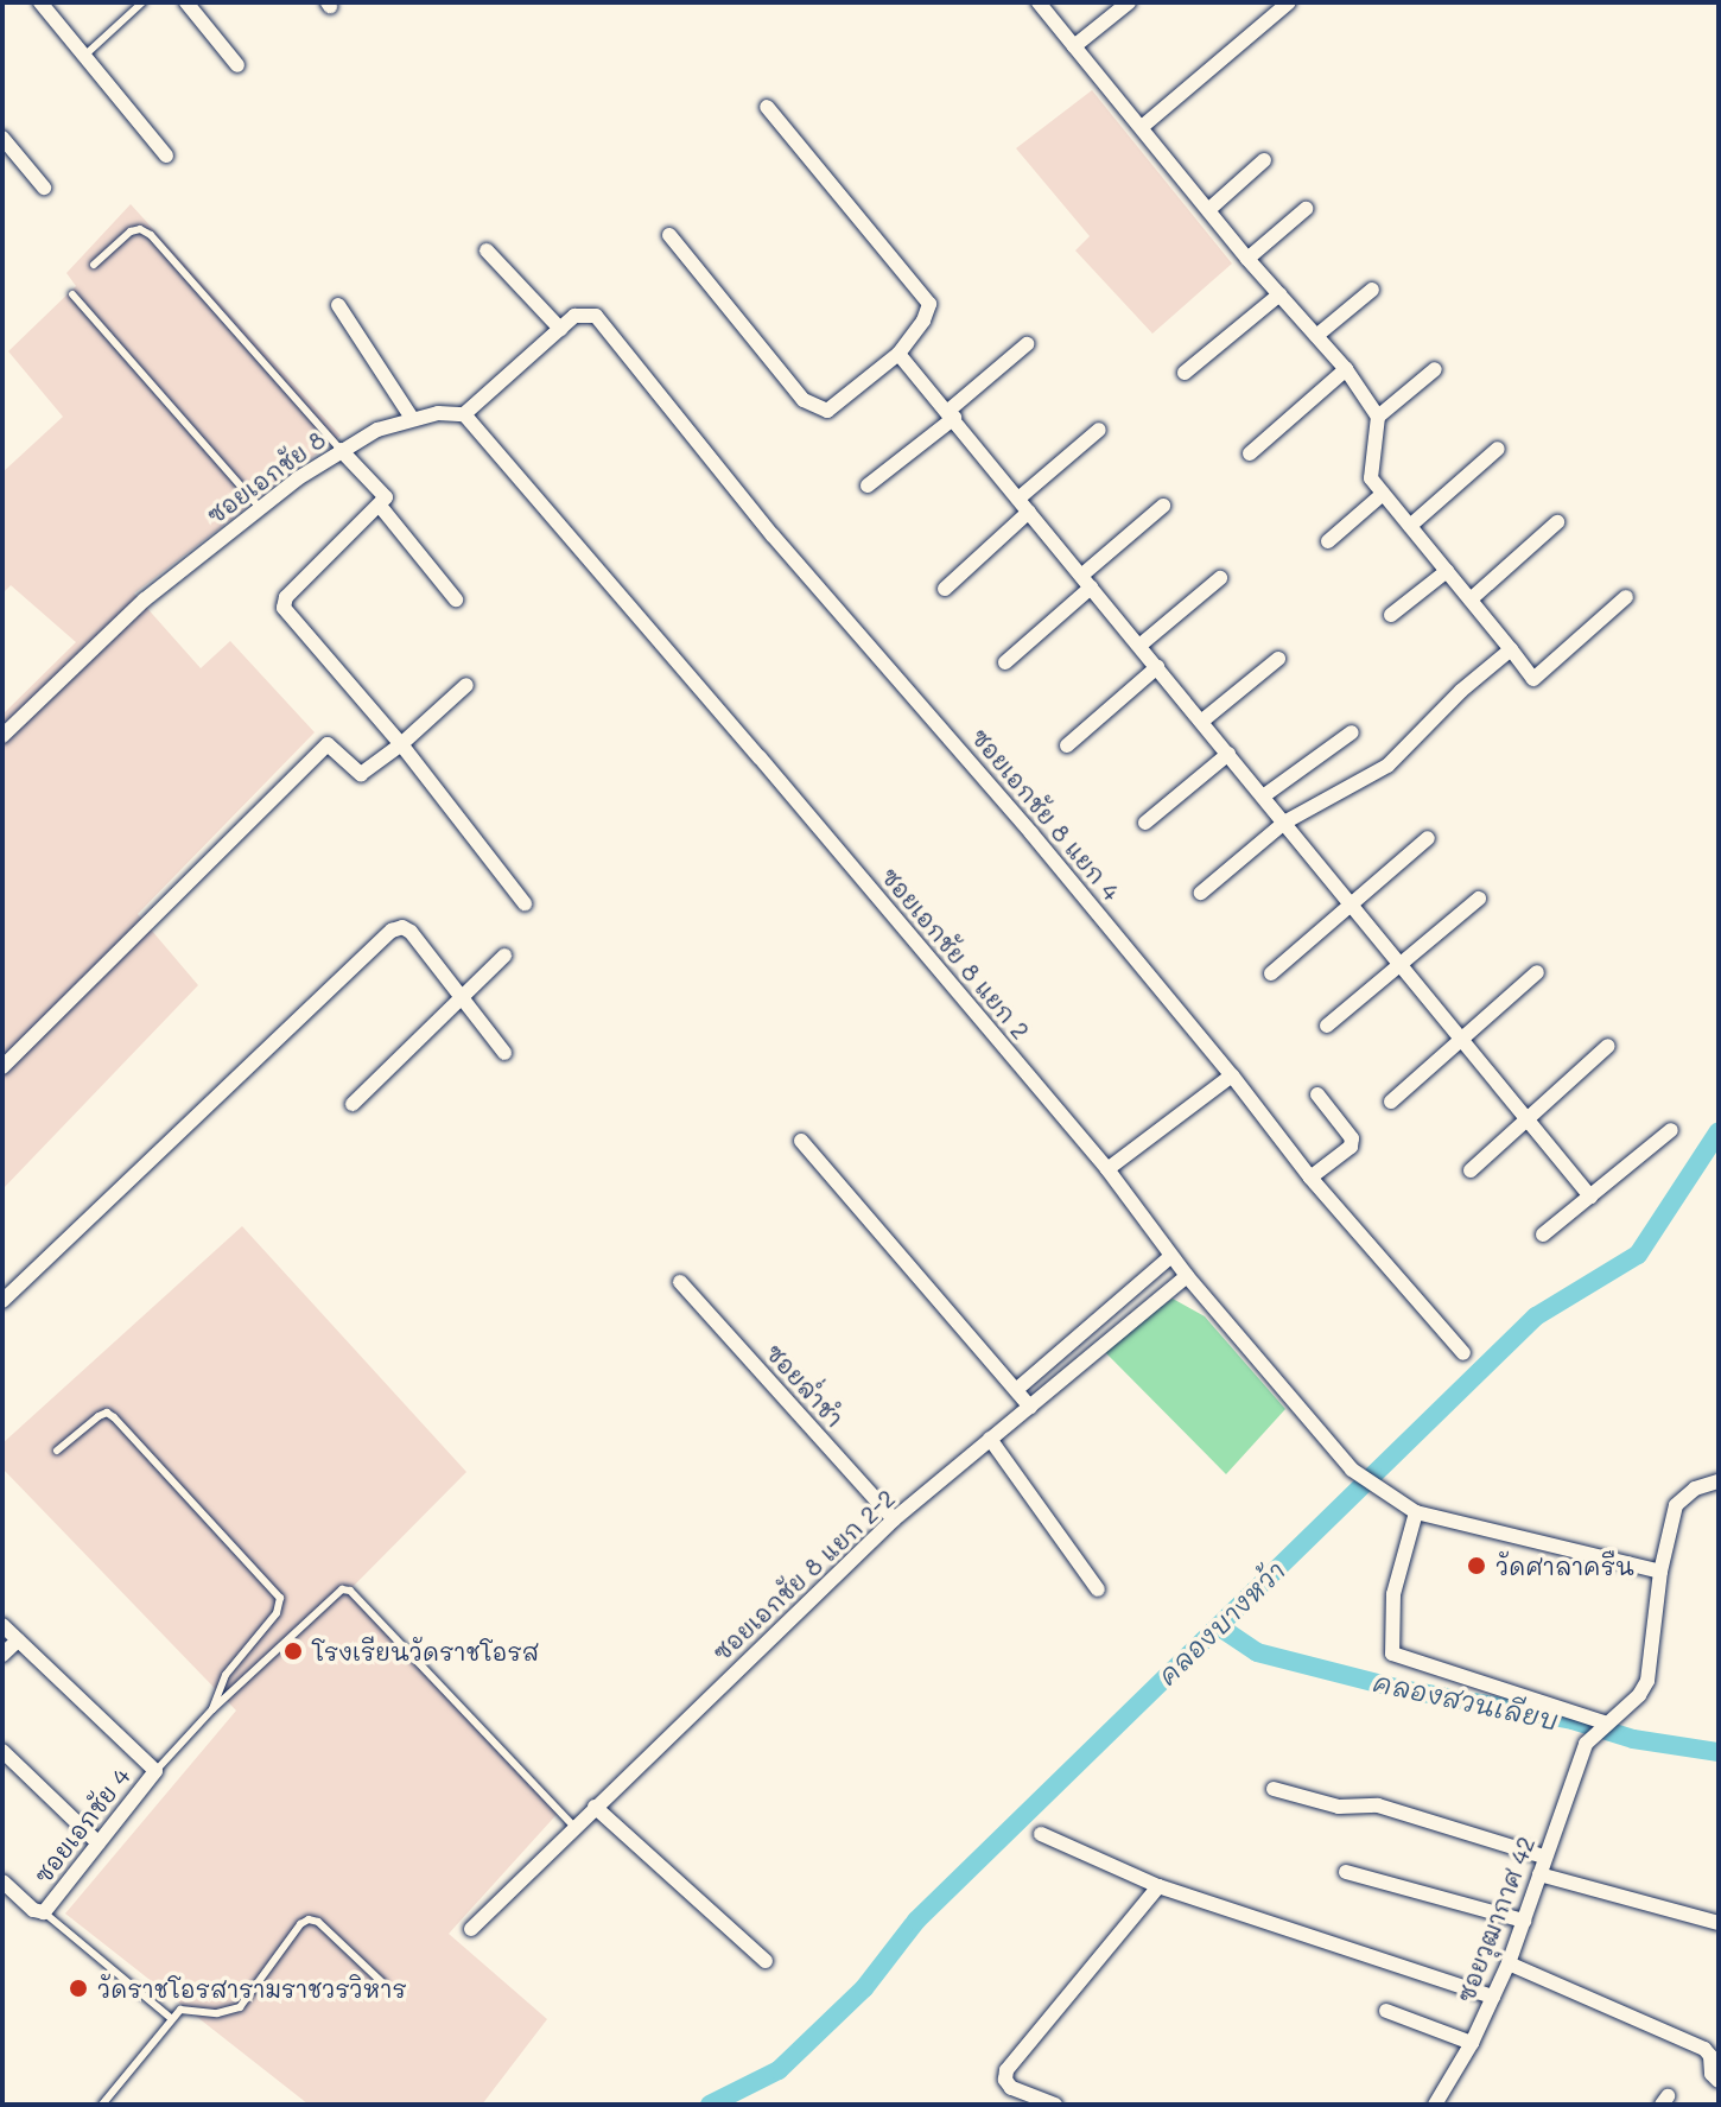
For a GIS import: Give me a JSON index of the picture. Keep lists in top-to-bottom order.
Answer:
{
  "streets": {
    "street": [
      "ซอยเอกชัย 8",
      "ซอยเอกชัย 8 แยก 4",
      "ซอยเอกชัย 8 แยก 2",
      "ซอยล่ำชำ",
      "ซอยเอกชัย 8 แยก 2-2",
      "ซอยเอกชัย 4",
      "ซอยวุฒากาศ 42"
    ]
  },
  "crossings": [
    ["ซอยเอกชัย 8", "ซอยเอกชัย 8 แยก 2"],
    ["ซอยเอกชัย 8 แยก 2", "ซอยเอกชัย 8 แยก 2-2"],
    ["ซอยล่ำชำ", "ซอยเอกชัย 8 แยก 2-2"]
  ],
  "water": ["คลองบางหว้า", "คลองสวนเลียบ"],
  "places": ["วัดศาลาครืน", "โรงเรียนวัดราชโอรส", "วัดราชโอรสารามราชวรวิหาร"]
}
